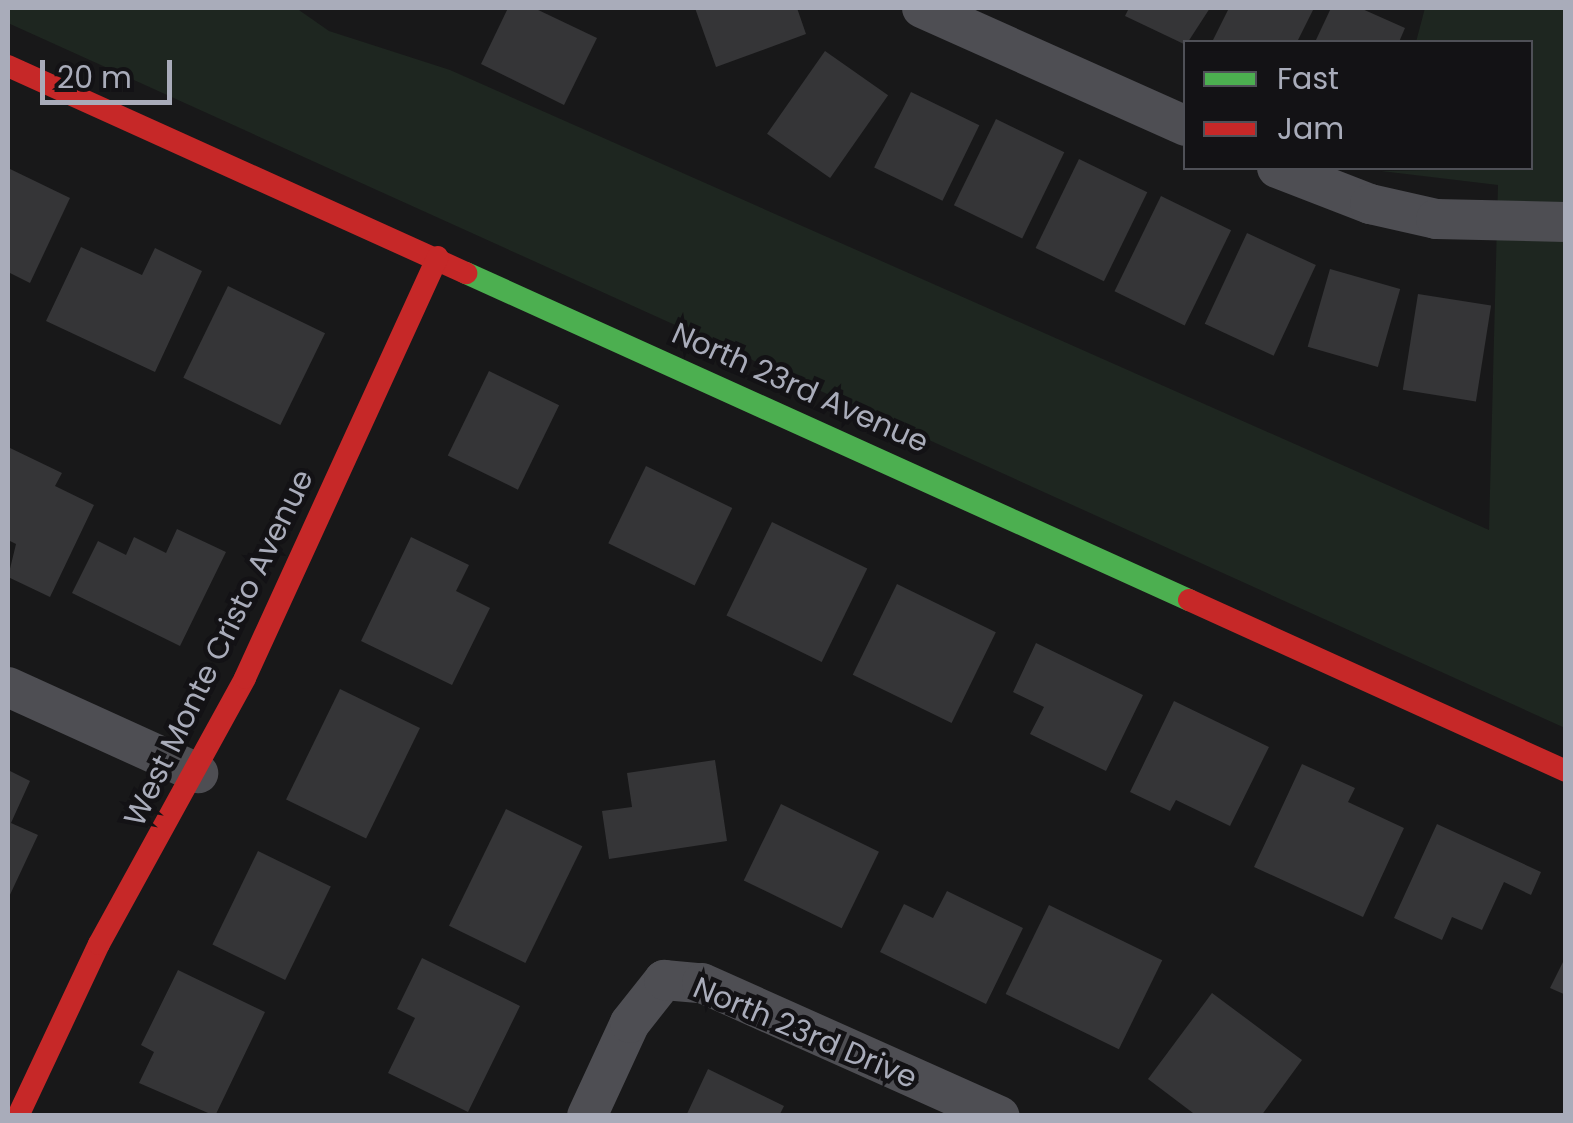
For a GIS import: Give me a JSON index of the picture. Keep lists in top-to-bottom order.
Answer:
{
  "streets": {
    "street": ["North 23rd Avenue", "West Monte Cristo Avenue", "North 23rd Drive"]
  },
  "crossings": [
    ["North 23rd Avenue", "West Monte Cristo Avenue"]
  ],
  "legend": ["Fast", "Jam"],
  "scale_bar": "20 m"
}
